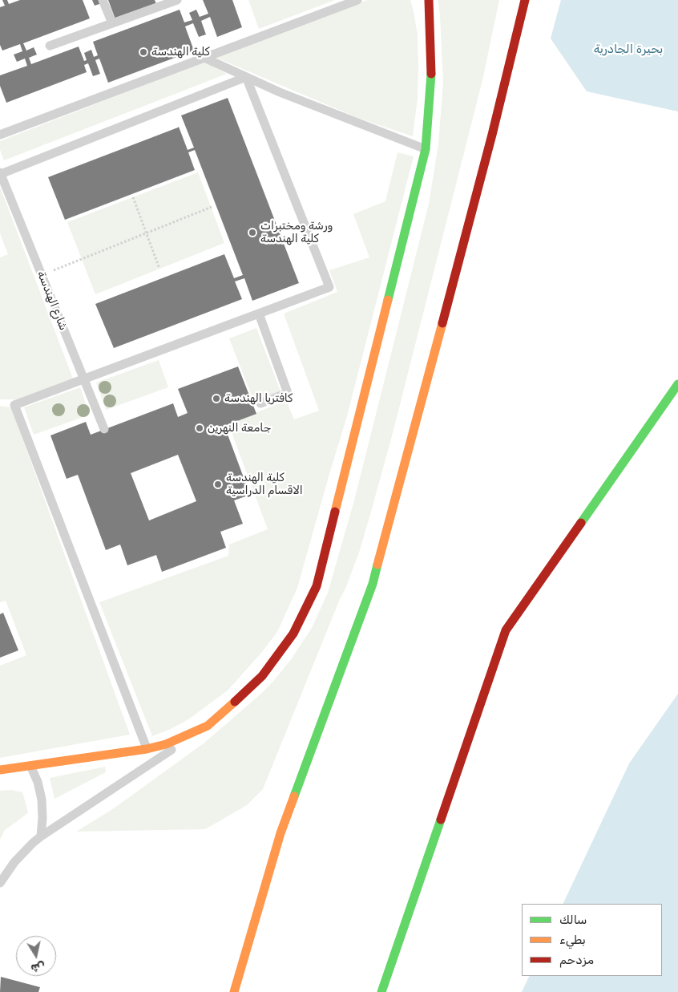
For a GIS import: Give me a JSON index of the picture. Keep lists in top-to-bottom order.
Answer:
{
  "streets": {
    "lane": ["شارع الهندسة"]
  },
  "water": ["بحيرة الجادرية"],
  "places": [
    "كلية الهندسة",
    "ورشة ومختبرات كلية الهندسة",
    "كافتريا الهندسة",
    "جامعة النهرين",
    "كلية الهندسة الاقسام الدراسية"
  ],
  "legend": ["سالك", "بطيء", "مزدحم"],
  "north": "bottom"
}
